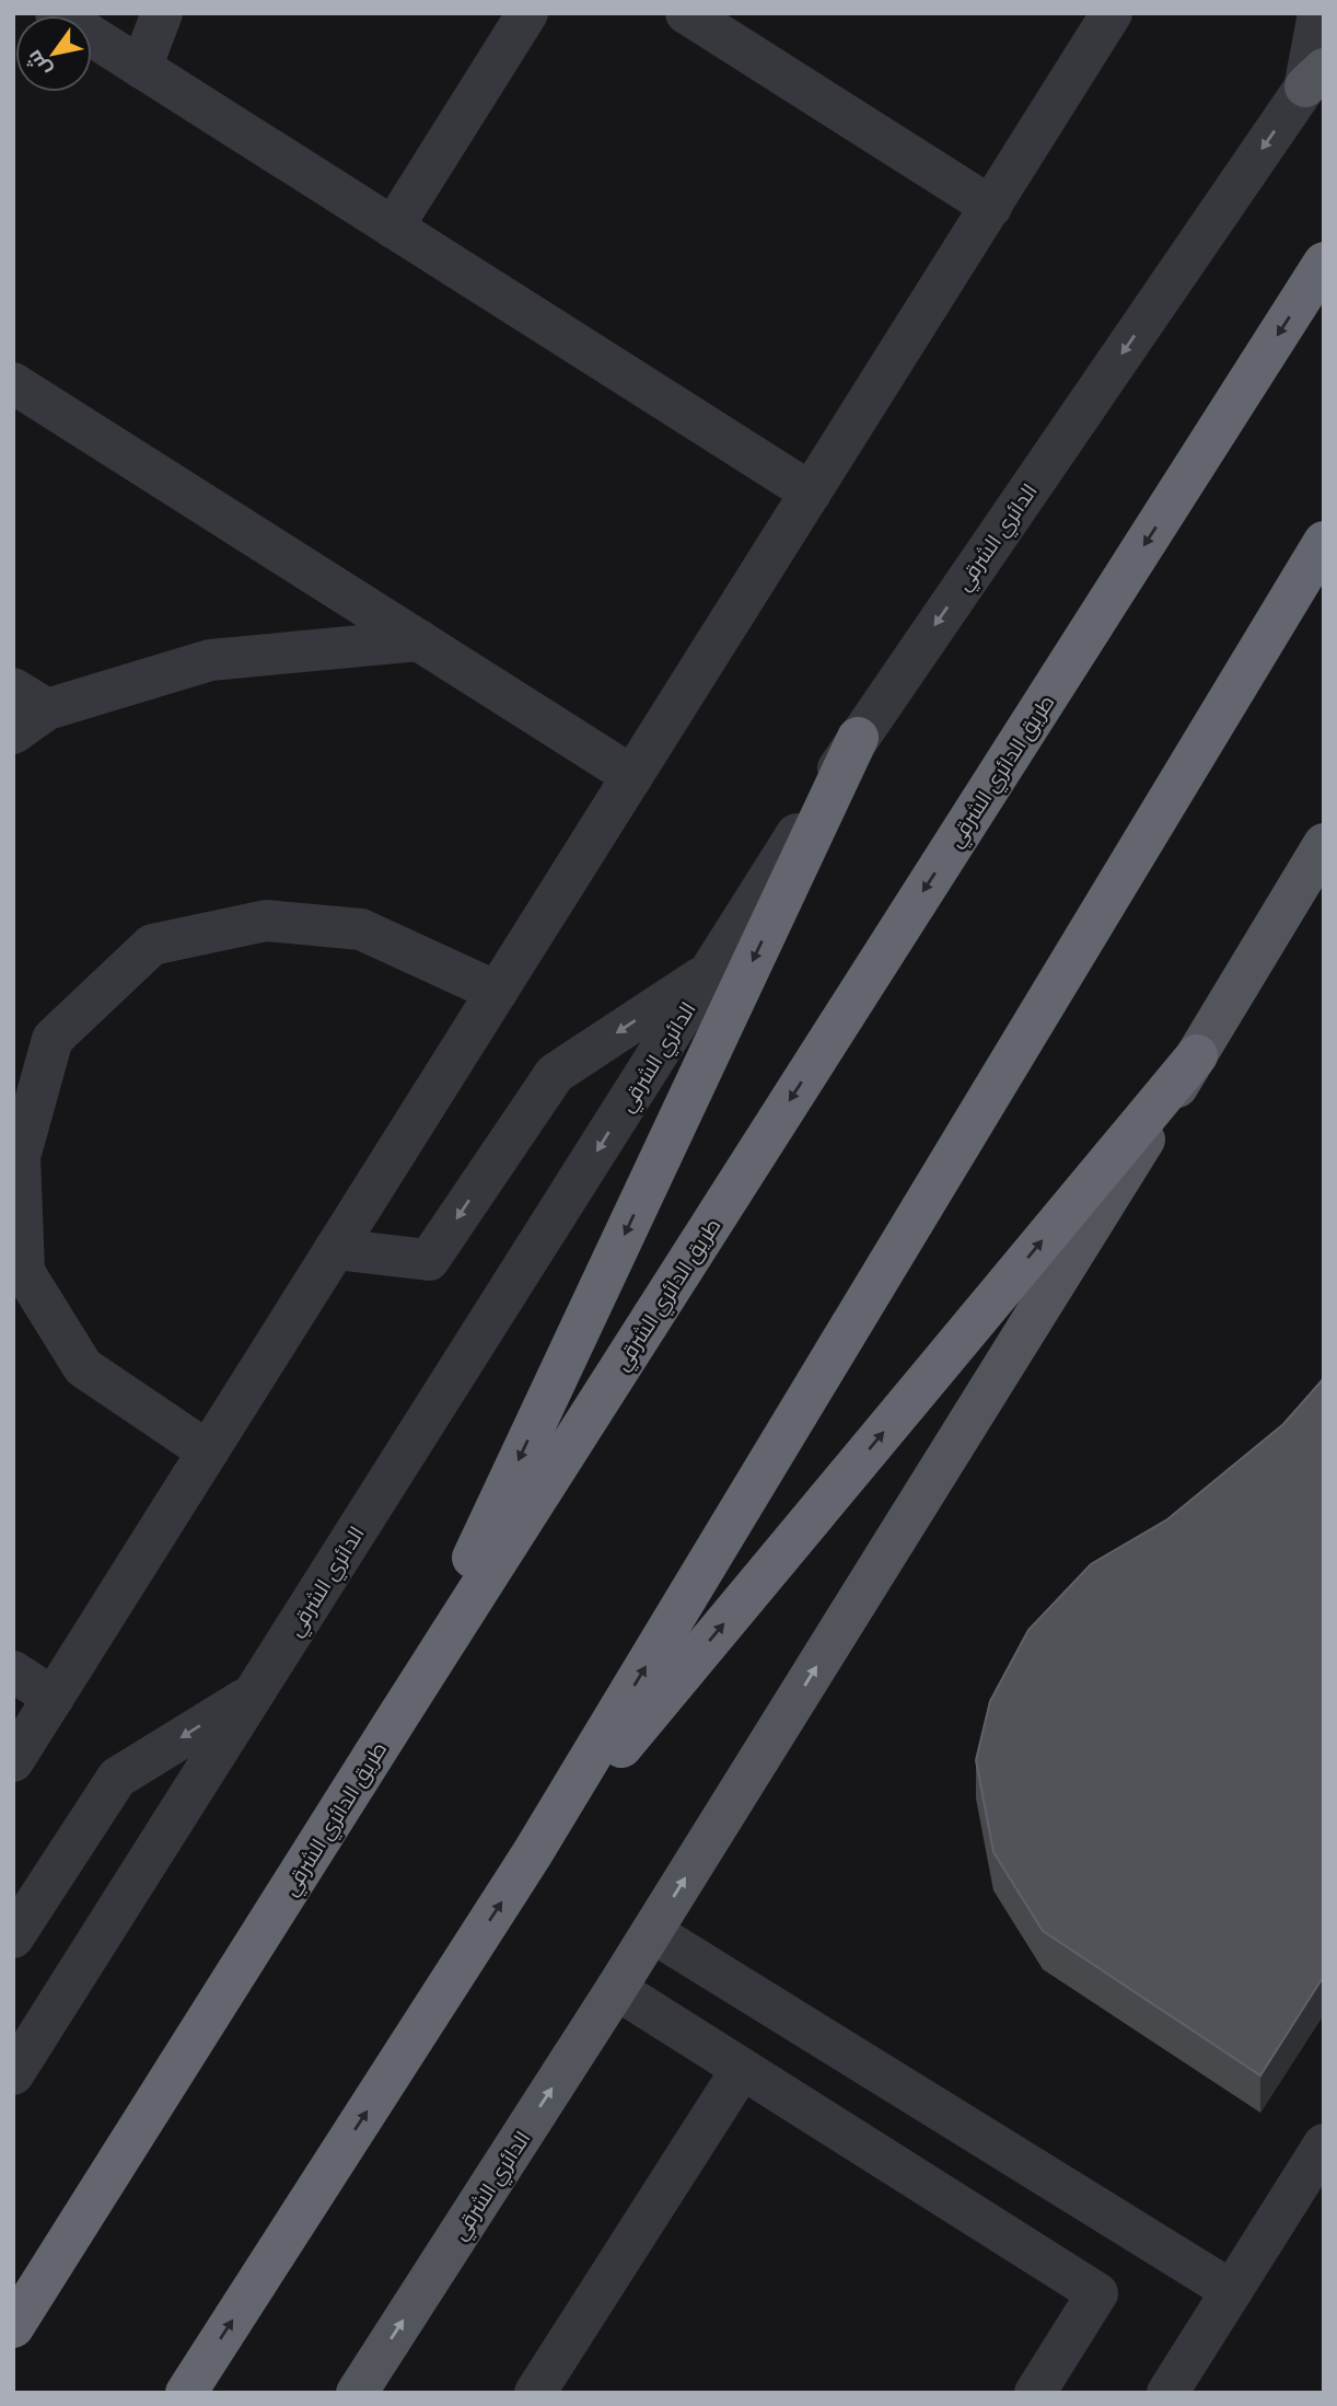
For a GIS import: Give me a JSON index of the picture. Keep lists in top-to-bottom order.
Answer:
{
  "streets": {
    "highway": ["طريق الدائري الشرقي"],
    "main road": ["الدائري الشرقي"]
  },
  "north": "bottom left"
}
